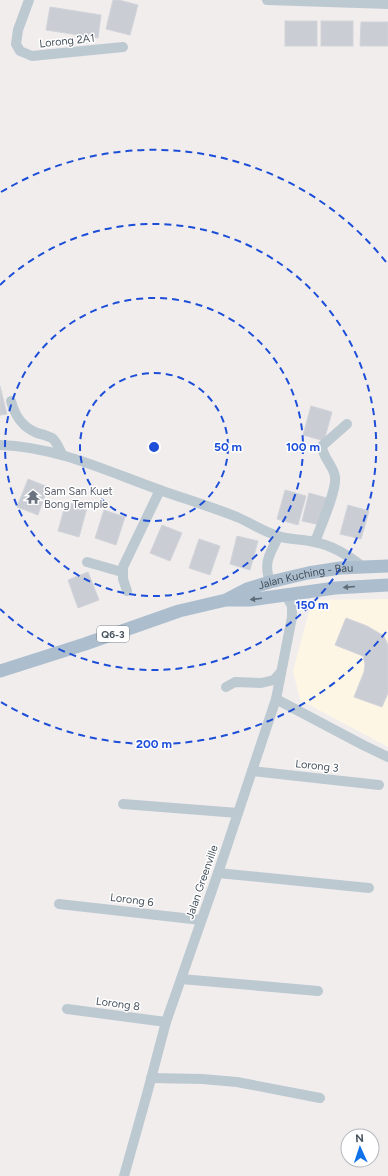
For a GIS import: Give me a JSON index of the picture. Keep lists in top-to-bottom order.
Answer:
{
  "streets": {
    "main road": ["Jalan Kuching - Bau", "Q6-3"],
    "street": [
      "Lorong 2A1",
      "Lorong 3",
      "Jalan Greenville",
      "Lorong 6",
      "Lorong 8"
    ]
  },
  "crossings": [
    ["Jalan Kuching - Bau", "Jalan Greenville"],
    ["Lorong 3", "Jalan Greenville"],
    ["Jalan Greenville", "Lorong 6"],
    ["Jalan Greenville", "Lorong 8"]
  ],
  "places": {
    "temple": ["Sam San Kuet Bong Temple"]
  },
  "north": "top",
  "rings": [
    "50 m",
    "100 m",
    "150 m",
    "200 m"
  ]
}
